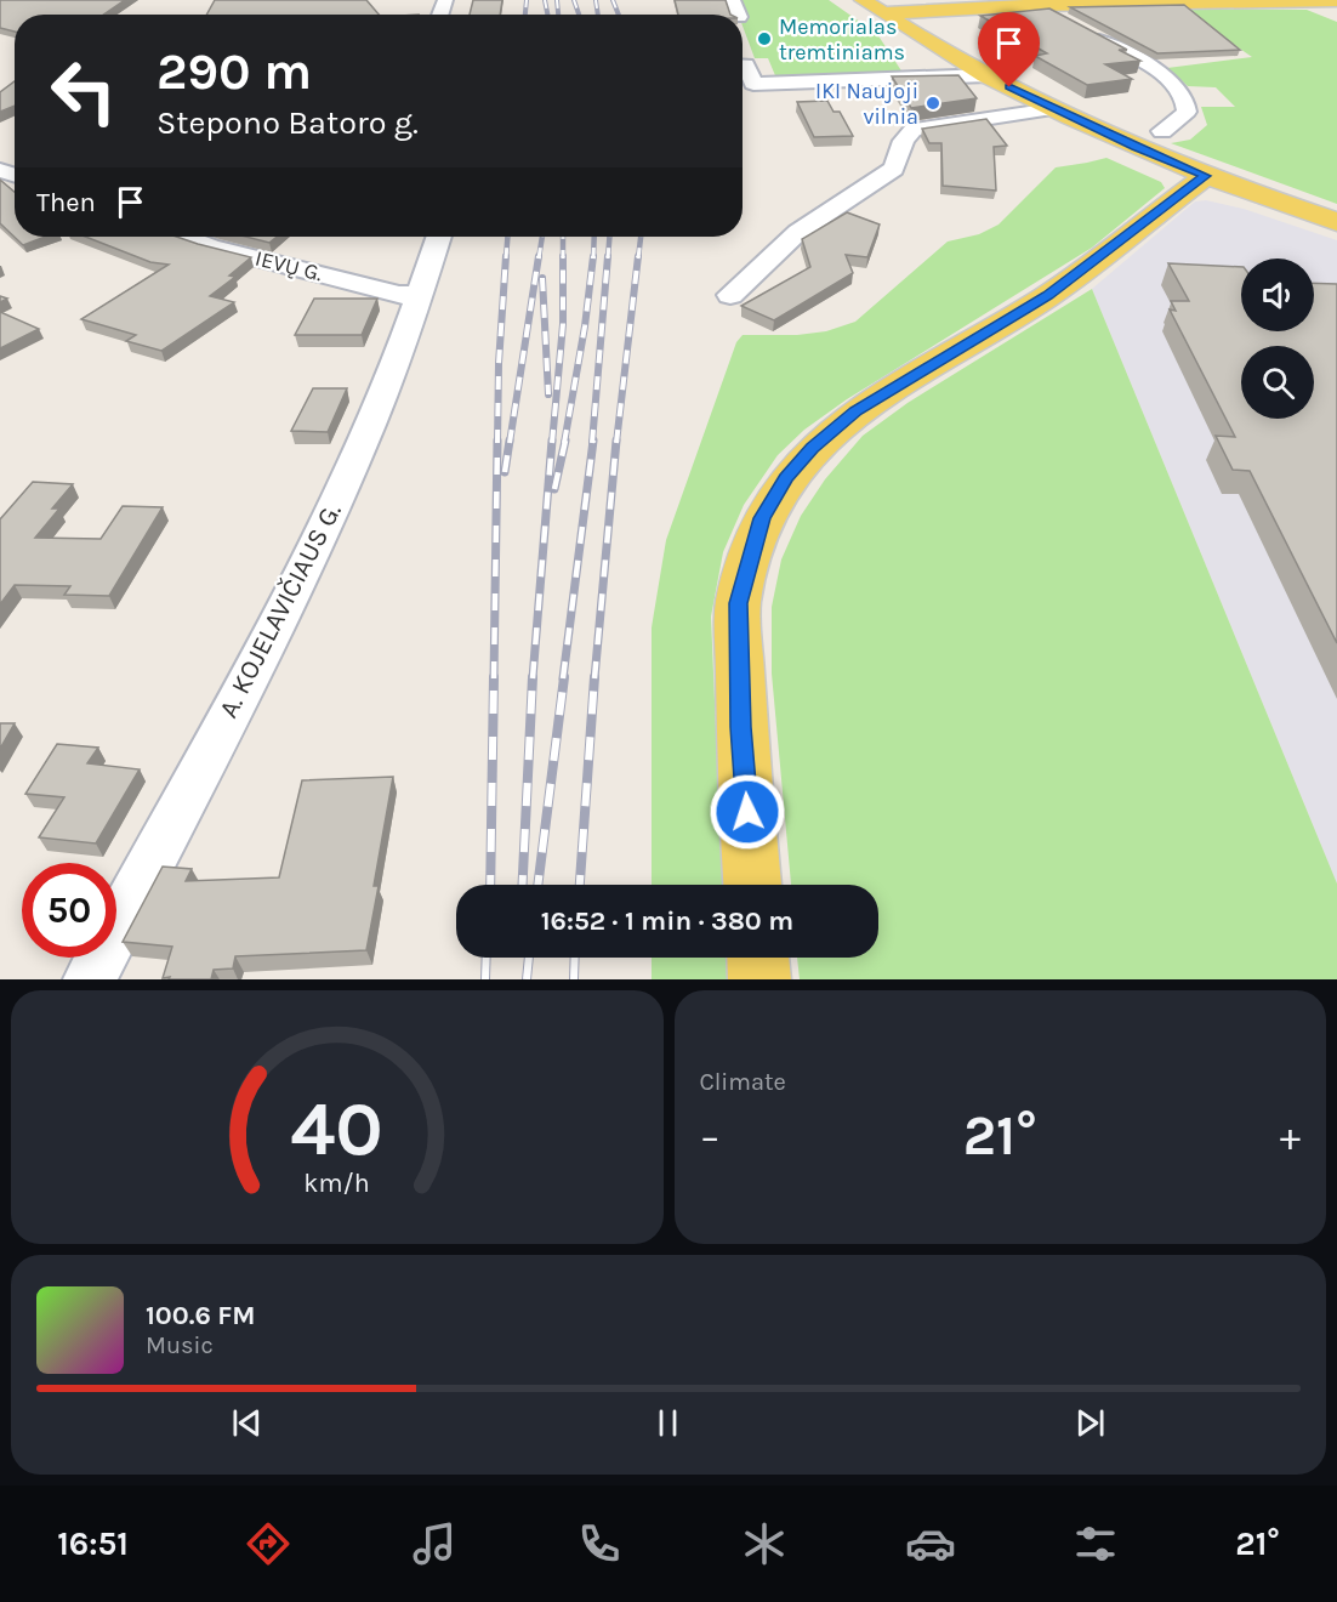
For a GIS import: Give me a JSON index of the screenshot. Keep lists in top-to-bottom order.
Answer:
{
  "streets": {
    "street": ["IEVŲ G.", "A. KOJELAVIČIAUS G."]
  },
  "crossings": [
    ["IEVŲ G.", "A. KOJELAVIČIAUS G."]
  ],
  "places": ["Memorialas tremtiniams", "IKI Naujoji vilnia"],
  "page": {
    "turn": ["290 m", "Stepono Batoro g."],
    "then": "Then",
    "limit": "50",
    "trip": "16:52 · 1 min · 380 m",
    "tile": "Climate",
    "heat": ["−", "21°", "+"],
    "song": ["100.6 FM", "Music"],
    "tabs": ["16:51", "21°"],
    "gauge": ["40", "km/h"]
  }
}
